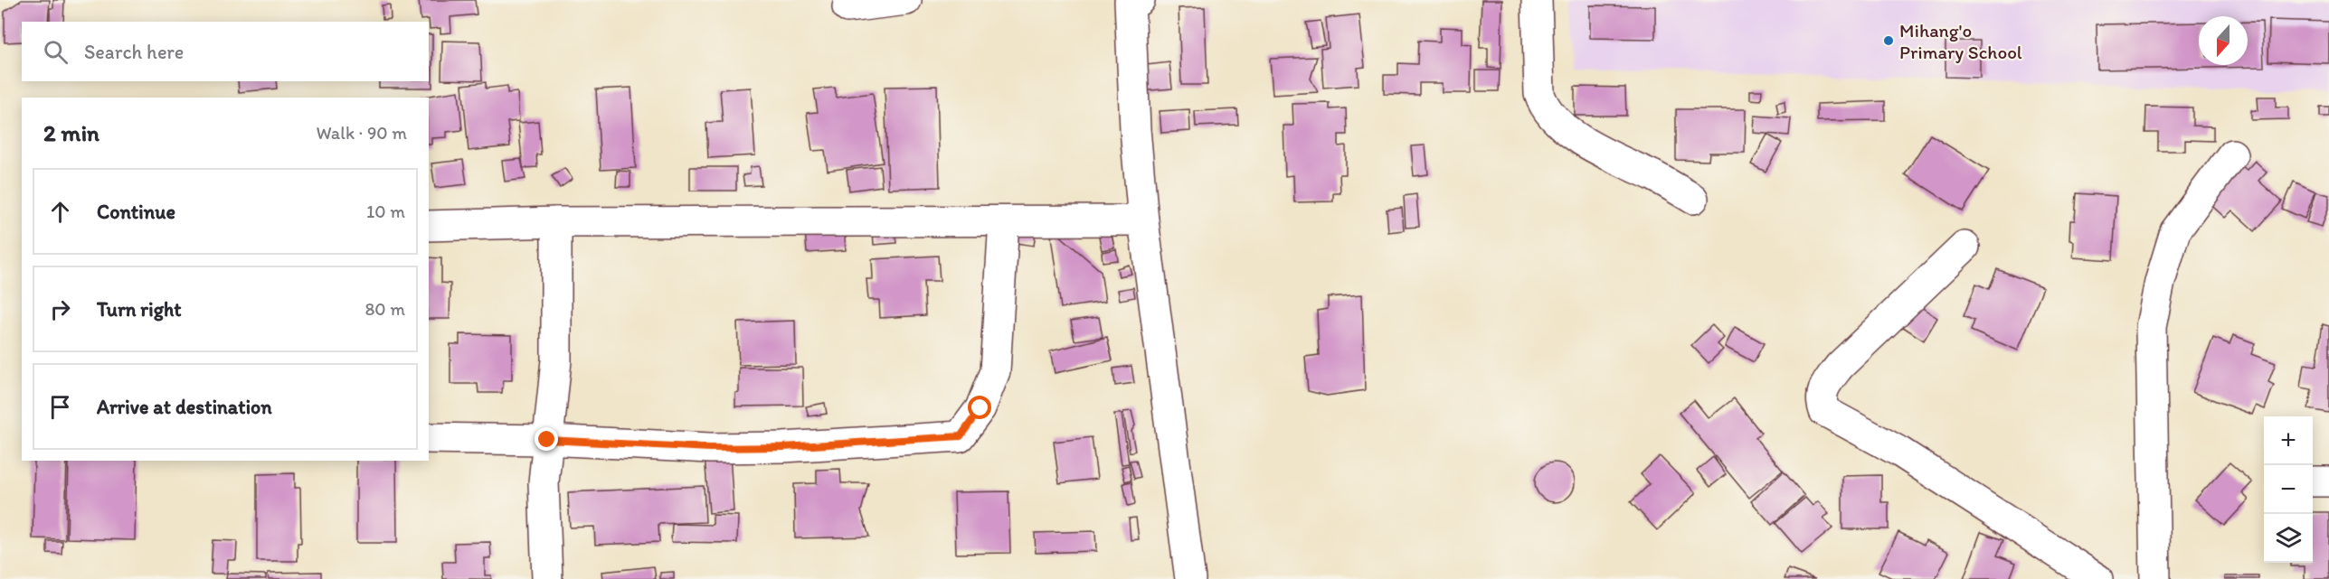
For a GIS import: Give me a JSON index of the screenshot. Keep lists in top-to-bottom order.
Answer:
{
  "places": ["Mihang'o Primary School"],
  "north": "bottom",
  "page": {
    "search": "Search here",
    "heading": ["2 min", "Walk · 90 m"],
    "list": [
      ["Continue", "10 m"],
      ["Turn right", "80 m"],
      "Arrive at destination"
    ],
    "map_buttons": ["+", "−"]
  }
}
